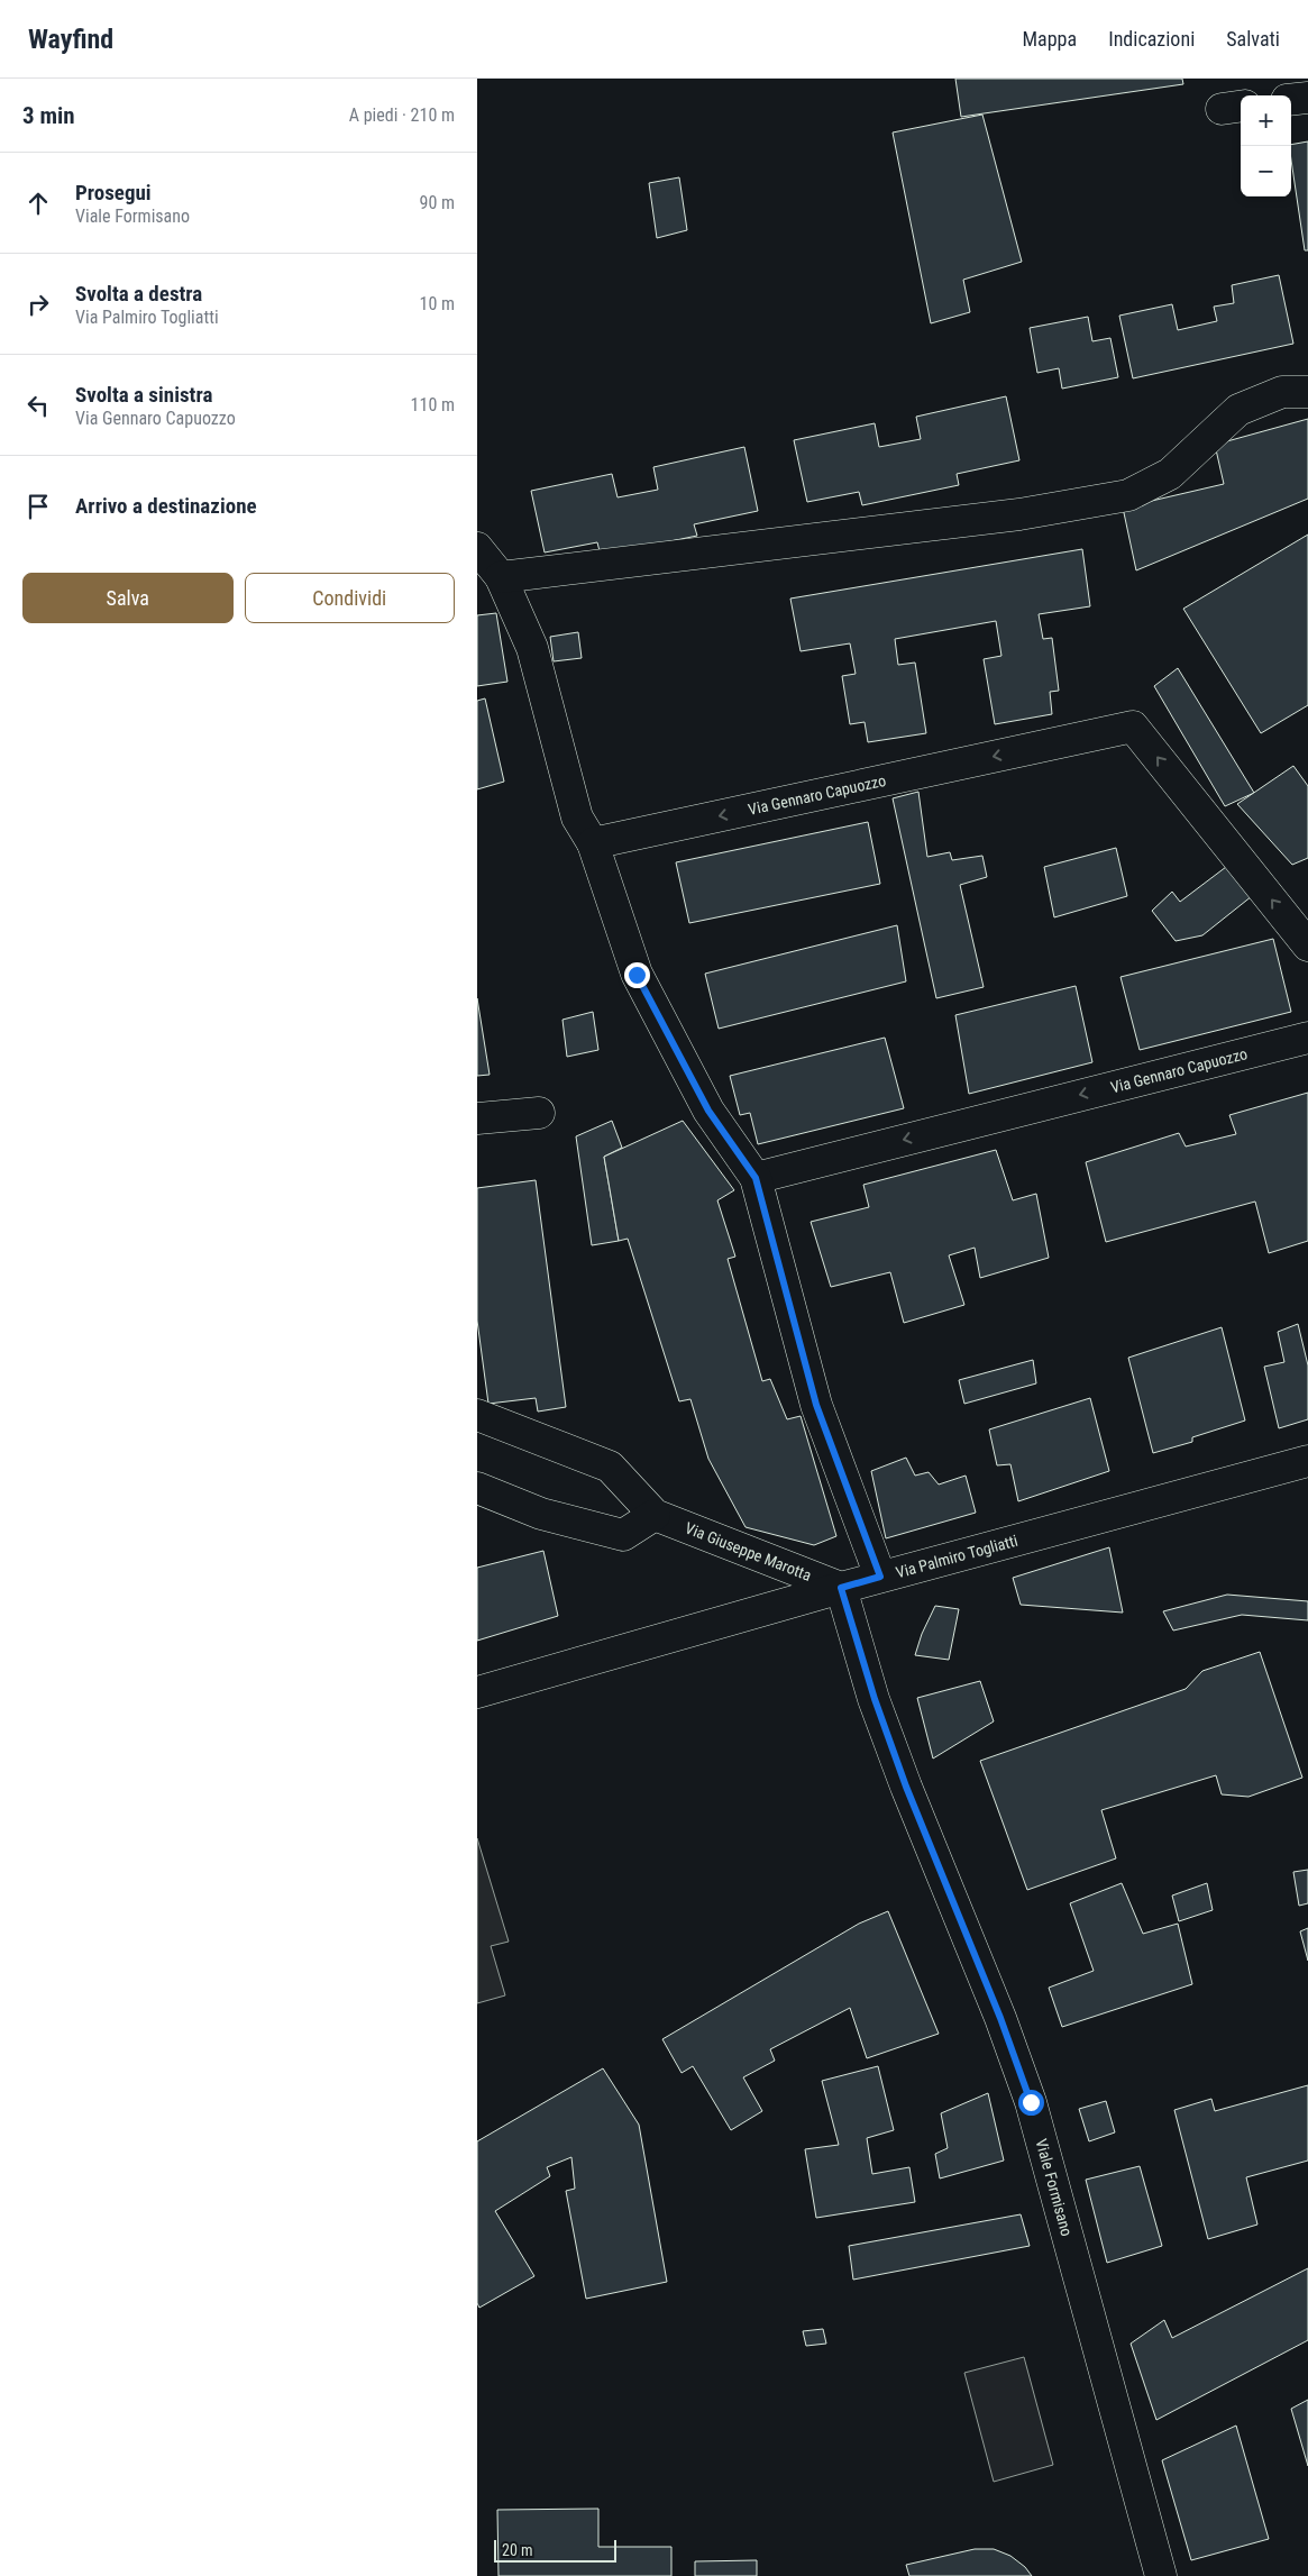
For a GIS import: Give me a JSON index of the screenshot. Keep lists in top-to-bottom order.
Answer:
{
  "streets": {
    "street": [
      "Via Gennaro Capuozzo",
      "Via Giuseppe Marotta",
      "Via Palmiro Togliatti",
      "Viale Formisano"
    ]
  },
  "crossings": [
    ["Via Giuseppe Marotta", "Via Palmiro Togliatti"],
    ["Via Giuseppe Marotta", "Viale Formisano"],
    ["Via Palmiro Togliatti", "Viale Formisano"]
  ],
  "scale_bar": "20 m",
  "page": {
    "header": "Wayfind",
    "nav": ["Mappa", "Indicazioni", "Salvati"],
    "heading": ["3 min", "A piedi · 210 m"],
    "map_buttons": ["+", "−"],
    "list": [
      ["Prosegui", "Viale Formisano", "90 m"],
      ["Svolta a destra", "Via Palmiro Togliatti", "10 m"],
      ["Svolta a sinistra", "Via Gennaro Capuozzo", "110 m"],
      "Arrivo a destinazione"
    ],
    "buttons": ["Salva", "Condividi"],
    "scale": "20 m"
  }
}
